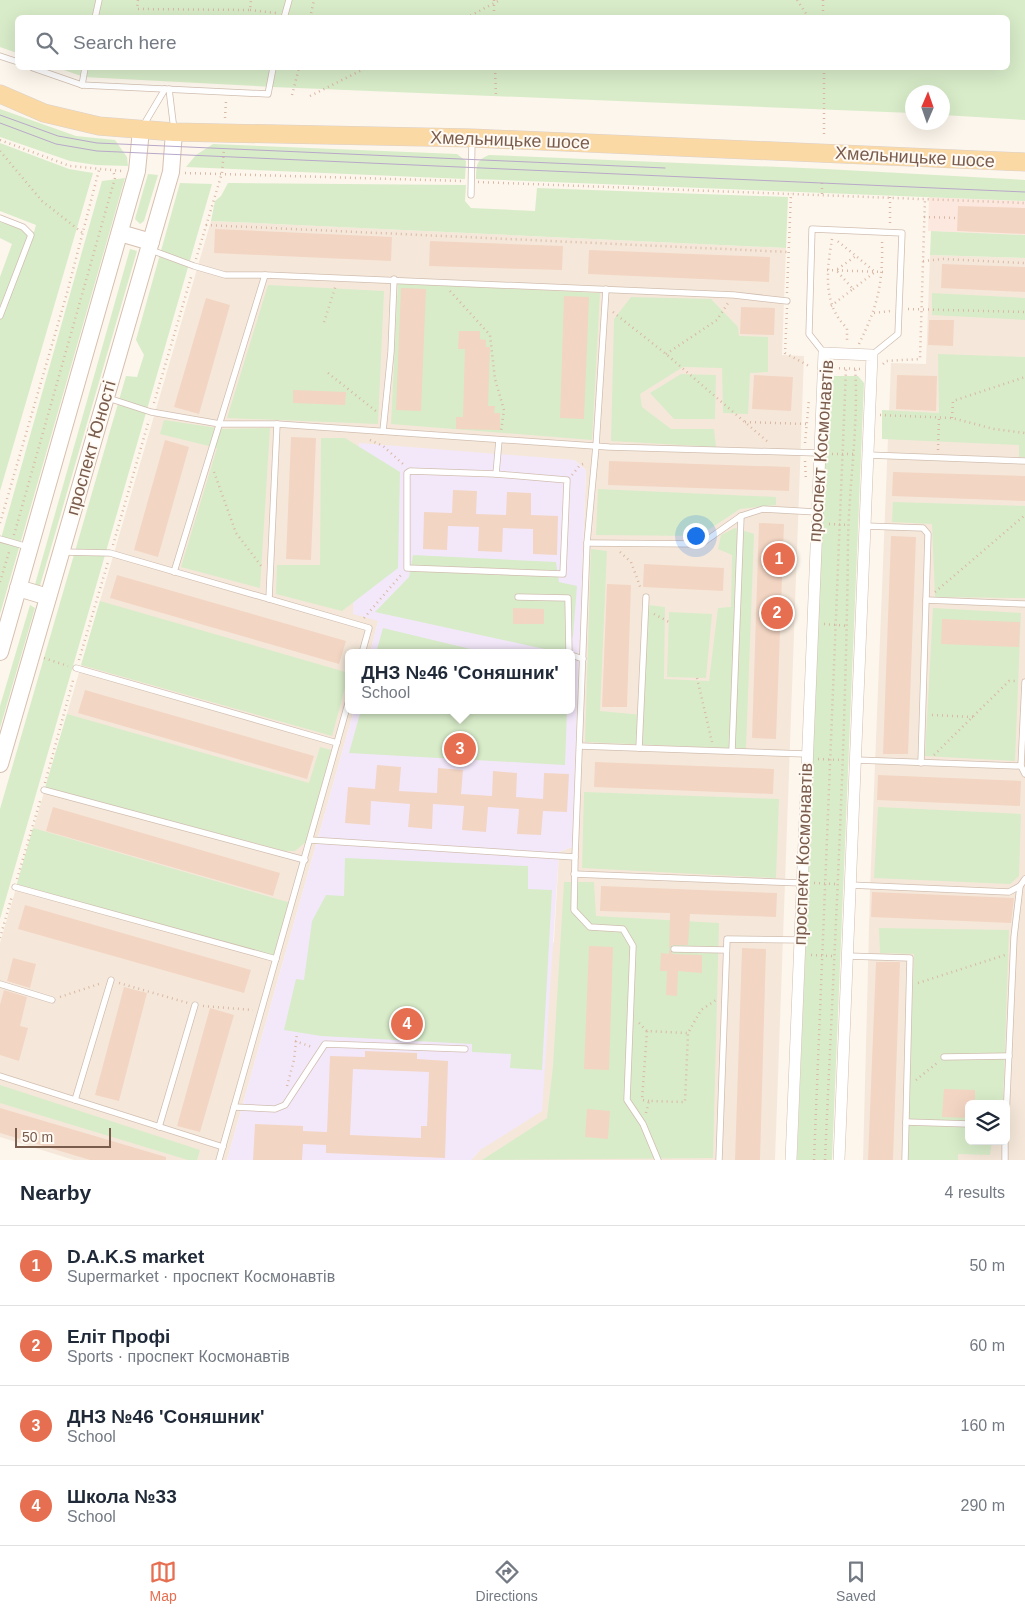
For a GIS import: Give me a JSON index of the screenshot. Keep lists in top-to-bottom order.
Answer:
{
  "streets": {
    "main road": ["Хмельницьке шосе", "проспект Юності"],
    "street": ["проспект Космонавтів"]
  },
  "crossings": [
    ["Хмельницьке шосе", "проспект Юності"]
  ],
  "scale_bar": "50 m",
  "north": "top",
  "page": {
    "search": "Search here",
    "pins": [
      "1",
      "2",
      "3",
      "4"
    ],
    "popup": ["ДНЗ №46 'Соняшник'", "School"],
    "scale": "50 m",
    "heading": ["Nearby", "4 results"],
    "list": [
      {
        "mark": "1",
        "name": "D.A.K.S market",
        "note": "Supermarket · проспект Космонавтів",
        "value": "50 m"
      },
      {
        "mark": "2",
        "name": "Еліт Профі",
        "note": "Sports · проспект Космонавтів",
        "value": "60 m"
      },
      {
        "mark": "3",
        "name": "ДНЗ №46 'Соняшник'",
        "note": "School",
        "value": "160 m"
      },
      {
        "mark": "4",
        "name": "Школа №33",
        "note": "School",
        "value": "290 m"
      }
    ],
    "nav": ["Map", "Directions", "Saved"]
  }
}
